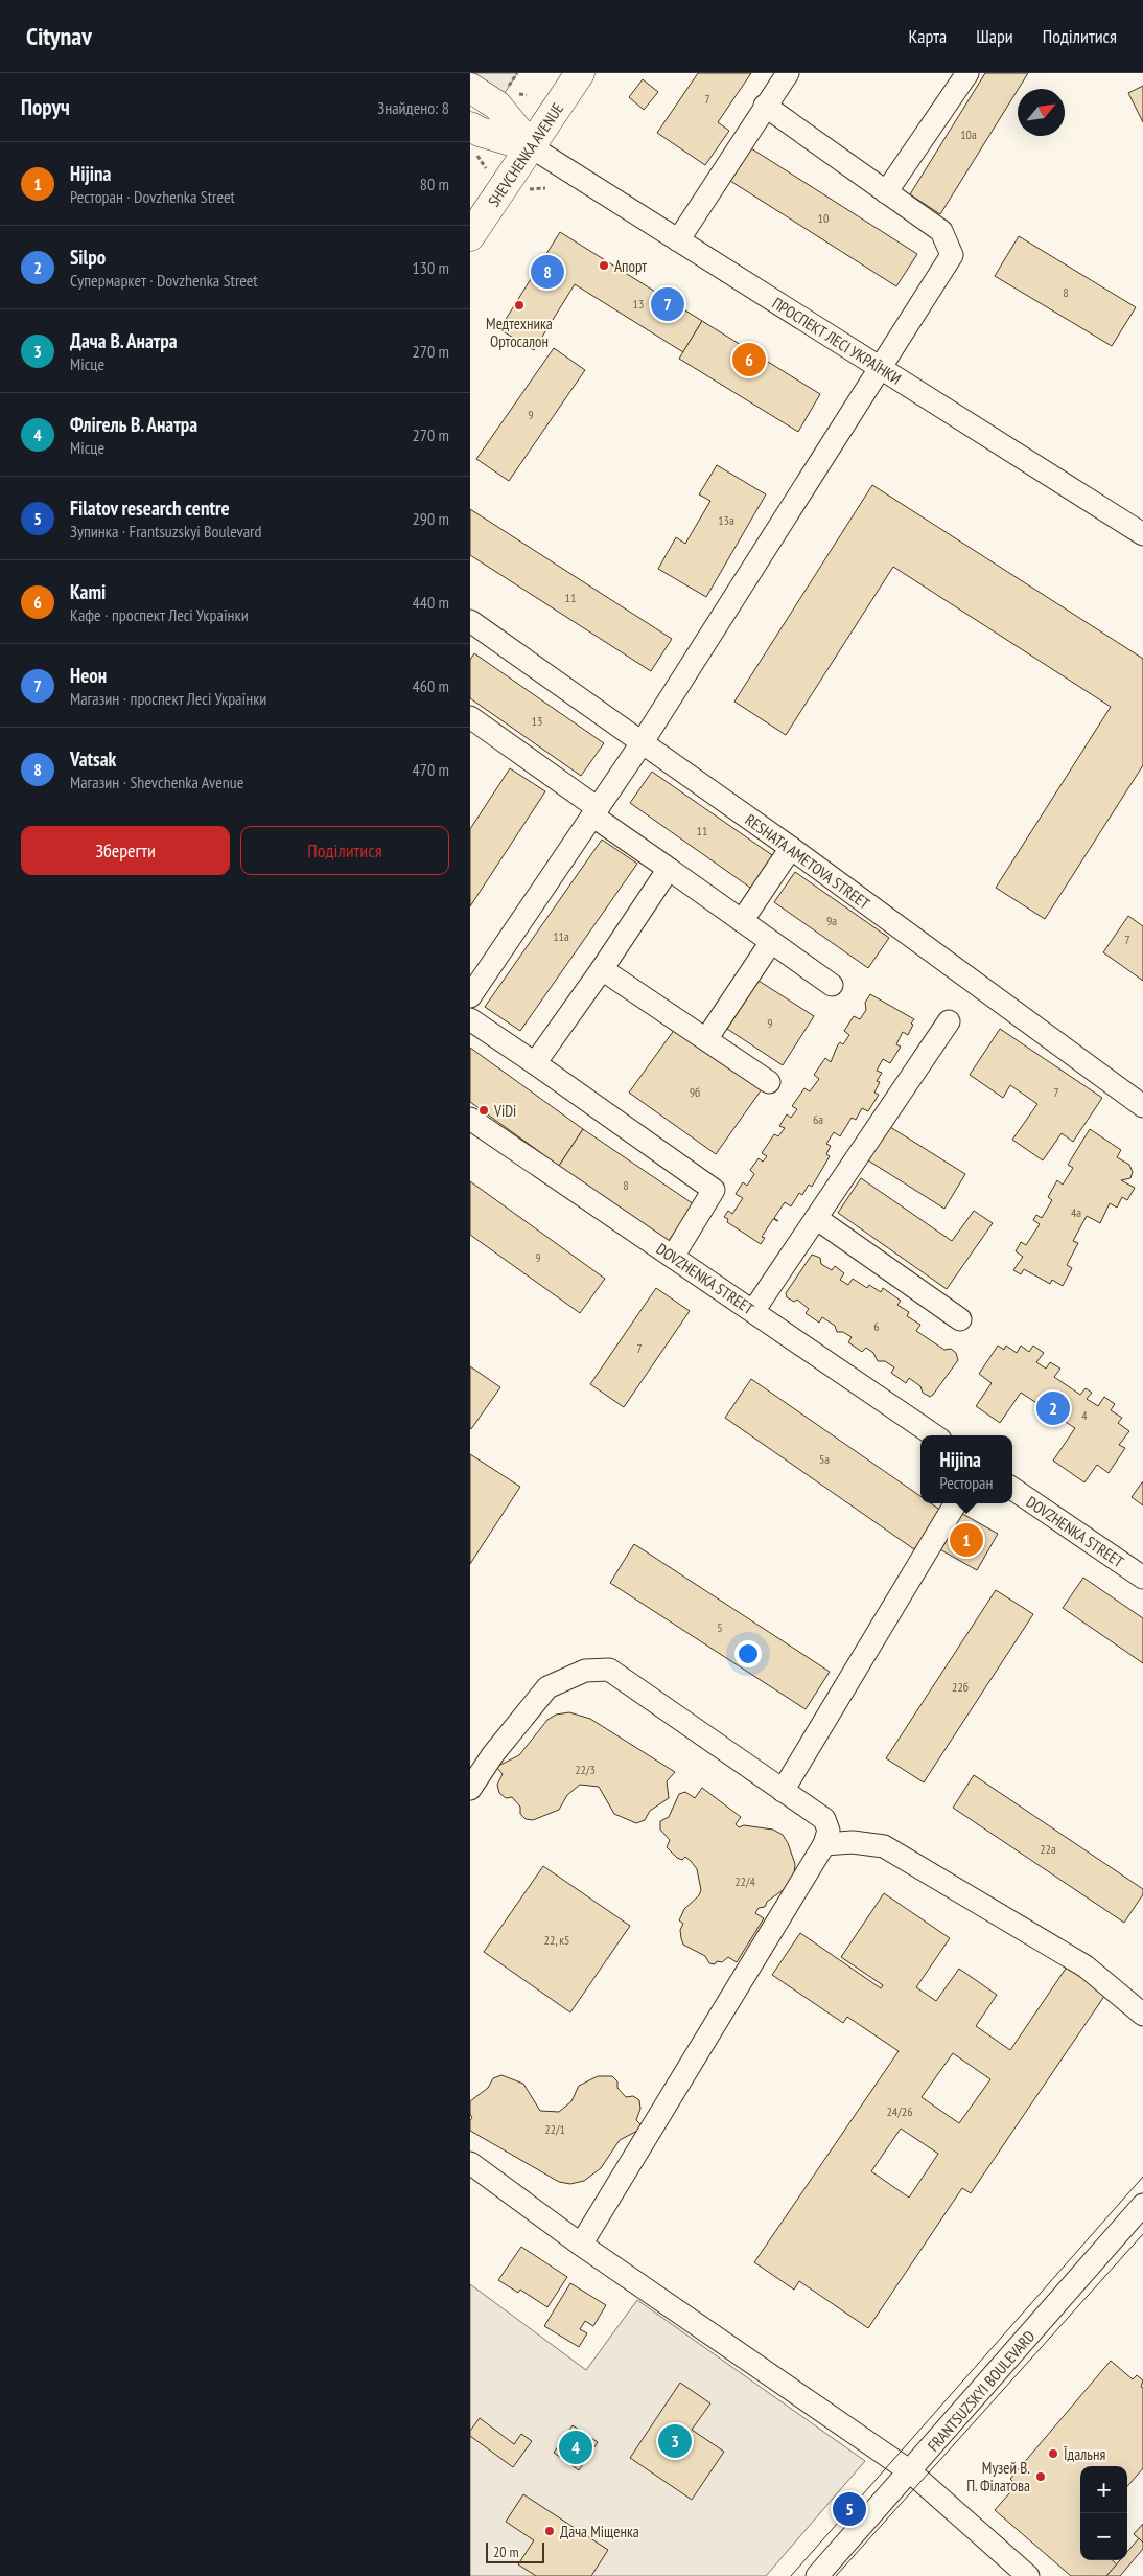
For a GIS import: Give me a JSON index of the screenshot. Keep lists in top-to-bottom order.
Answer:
{
  "streets": {
    "main road": ["SHEVCHENKA AVENUE", "ПРОСПЕКТ ЛЕСІ УКРАЇНКИ"],
    "street": ["RESHATA AMETOVA STREET", "DOVZHENKA STREET", "FRANTSUZSKYI BOULEVARD"]
  },
  "crossings": [
    ["SHEVCHENKA AVENUE", "ПРОСПЕКТ ЛЕСІ УКРАЇНКИ"]
  ],
  "places": [
    "Апорт",
    "Медтехника Ортосалон",
    "ViDi",
    "Їдальня",
    "Музей В. П. Філатова",
    "Дача Міщенка"
  ],
  "house_numbers": [
    "7",
    "10а",
    "10",
    "8",
    "13",
    "9",
    "13а",
    "11",
    "13",
    "11",
    "9а",
    "11а",
    "7",
    "9",
    "9б",
    "7",
    "6а",
    "8",
    "4а",
    "9",
    "6",
    "7",
    "4",
    "5а",
    "5",
    "22б",
    "22/3",
    "22а",
    "22/4",
    "22, к5",
    "24/26",
    "22/1"
  ],
  "scale_bar": "20 m",
  "north": "top right",
  "page": {
    "header": "Citynav",
    "nav": ["Карта", "Шари", "Поділитися"],
    "heading": ["Поруч", "Знайдено: 8"],
    "list": [
      {
        "mark": "1",
        "name": "Hijina",
        "note": "Ресторан · Dovzhenka Street",
        "value": "80 m"
      },
      {
        "mark": "2",
        "name": "Silpo",
        "note": "Супермаркет · Dovzhenka Street",
        "value": "130 m"
      },
      {
        "mark": "3",
        "name": "Дача В. Анатра",
        "note": "Місце",
        "value": "270 m"
      },
      {
        "mark": "4",
        "name": "Флігель В. Анатра",
        "note": "Місце",
        "value": "270 m"
      },
      {
        "mark": "5",
        "name": "Filatov research centre",
        "note": "Зупинка · Frantsuzskyi Boulevard",
        "value": "290 m"
      },
      {
        "mark": "6",
        "name": "Kami",
        "note": "Кафе · проспект Лесі Українки",
        "value": "440 m"
      },
      {
        "mark": "7",
        "name": "Неон",
        "note": "Магазин · проспект Лесі Українки",
        "value": "460 m"
      },
      {
        "mark": "8",
        "name": "Vatsak",
        "note": "Магазин · Shevchenka Avenue",
        "value": "470 m"
      }
    ],
    "pins": [
      "8",
      "7",
      "6",
      "2",
      "1",
      "3",
      "4",
      "5"
    ],
    "buttons": ["Зберегти", "Поділитися"],
    "popup": ["Hijina", "Ресторан"],
    "map_buttons": ["+", "−"],
    "scale": "20 m"
  }
}
